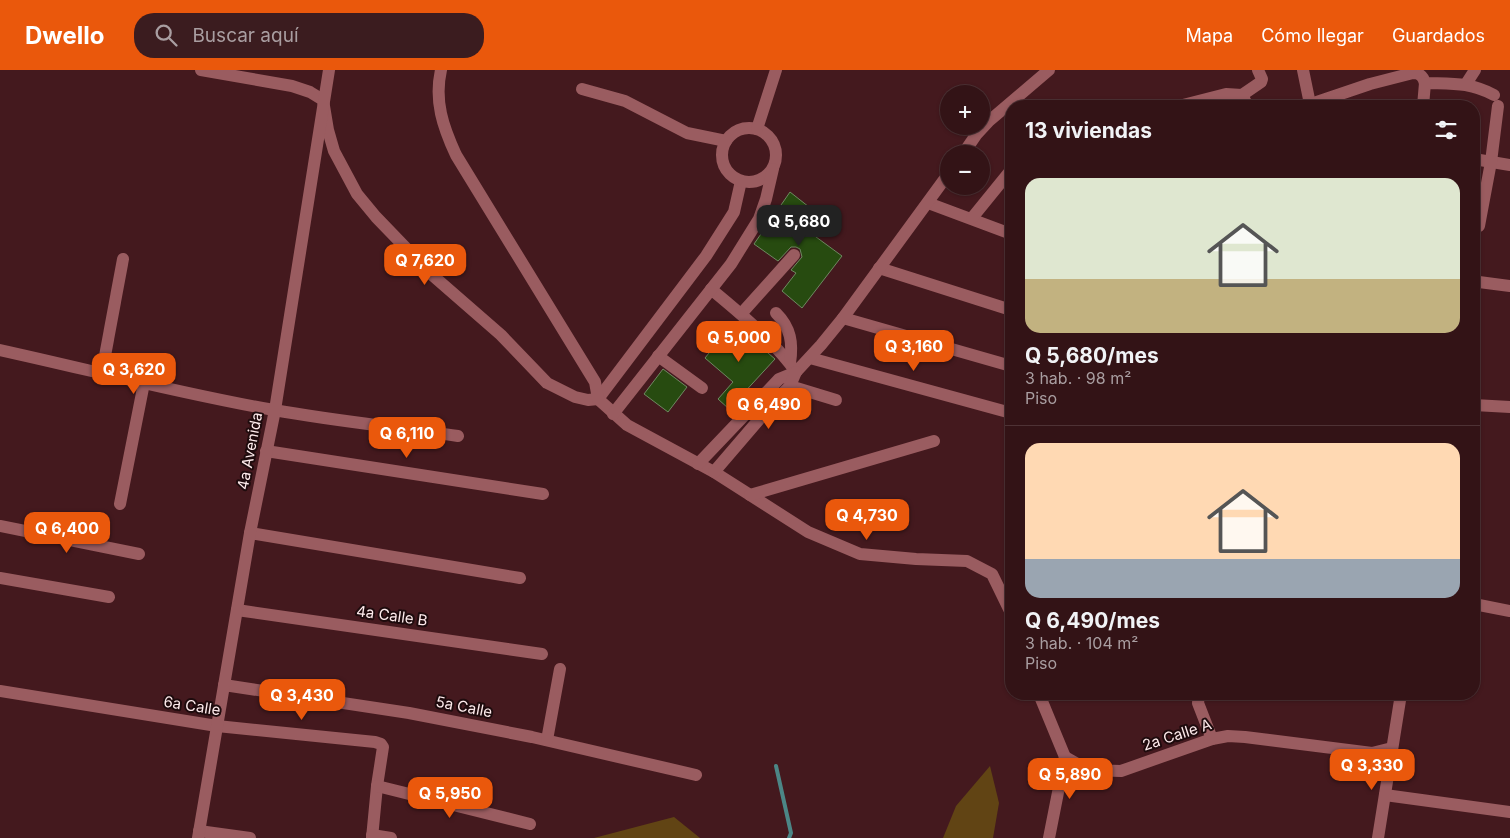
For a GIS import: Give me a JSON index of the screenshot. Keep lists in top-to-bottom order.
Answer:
{
  "streets": {
    "street": [
      "4a Avenida",
      "4a Calle B",
      "6a Calle",
      "5a Calle",
      "2a Calle A"
    ]
  },
  "crossings": [
    ["4a Avenida", "4a Calle B"],
    ["4a Avenida", "6a Calle"],
    ["4a Avenida", "5a Calle"]
  ],
  "page": {
    "header": "Dwello",
    "search": "Buscar aquí",
    "nav": ["Mapa", "Cómo llegar", "Guardados"],
    "map_buttons": ["+", "−"],
    "heading": "13 viviendas",
    "list": [
      {
        "name": "Q 5,680/mes",
        "note": "3 hab. · 98 m² · Piso"
      },
      {
        "name": "Q 6,490/mes",
        "note": "3 hab. · 104 m² · Piso"
      }
    ],
    "price": [
      "Q 5,680",
      "Q 7,620",
      "Q 5,000",
      "Q 3,160",
      "Q 3,620",
      "Q 6,490",
      "Q 6,110",
      "Q 4,730",
      "Q 6,400",
      "Q 3,430",
      "Q 3,330",
      "Q 5,890",
      "Q 5,950"
    ]
  }
}
